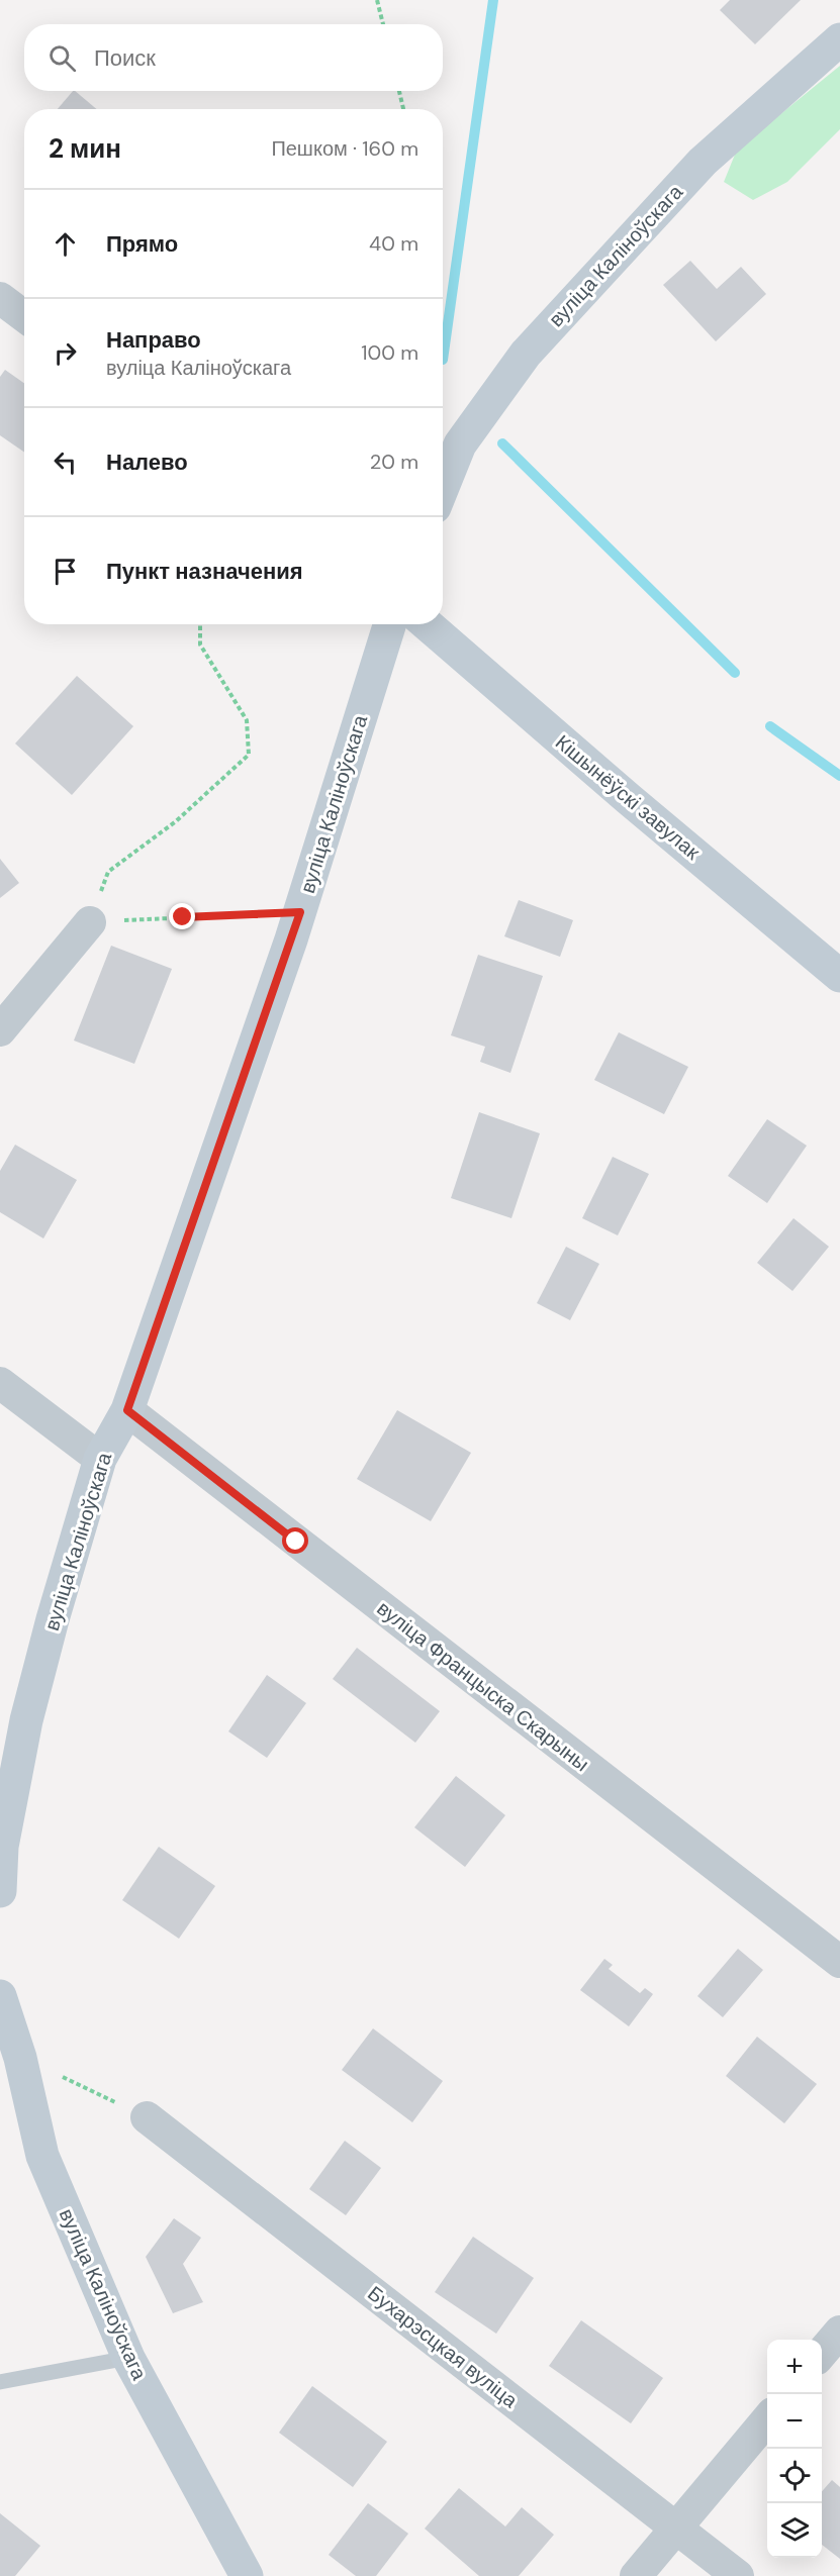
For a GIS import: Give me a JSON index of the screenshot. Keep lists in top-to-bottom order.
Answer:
{
  "streets": {
    "main road": ["вуліца Каліноўскага", "Кішынёўскі завулак"],
    "street": ["вуліца Францыска Скарыны", "Бухарэсцкая вуліца"]
  },
  "crossings": [
    ["вуліца Каліноўскага", "вуліца Францыска Скарыны"]
  ],
  "page": {
    "search": "Поиск",
    "heading": ["2 мин", "Пешком · 160 m"],
    "list": [
      ["Прямо", "40 m"],
      ["Направо", "вуліца Каліноўскага", "100 m"],
      ["Налево", "20 m"],
      "Пункт назначения"
    ],
    "map_buttons": ["+", "−"]
  }
}
